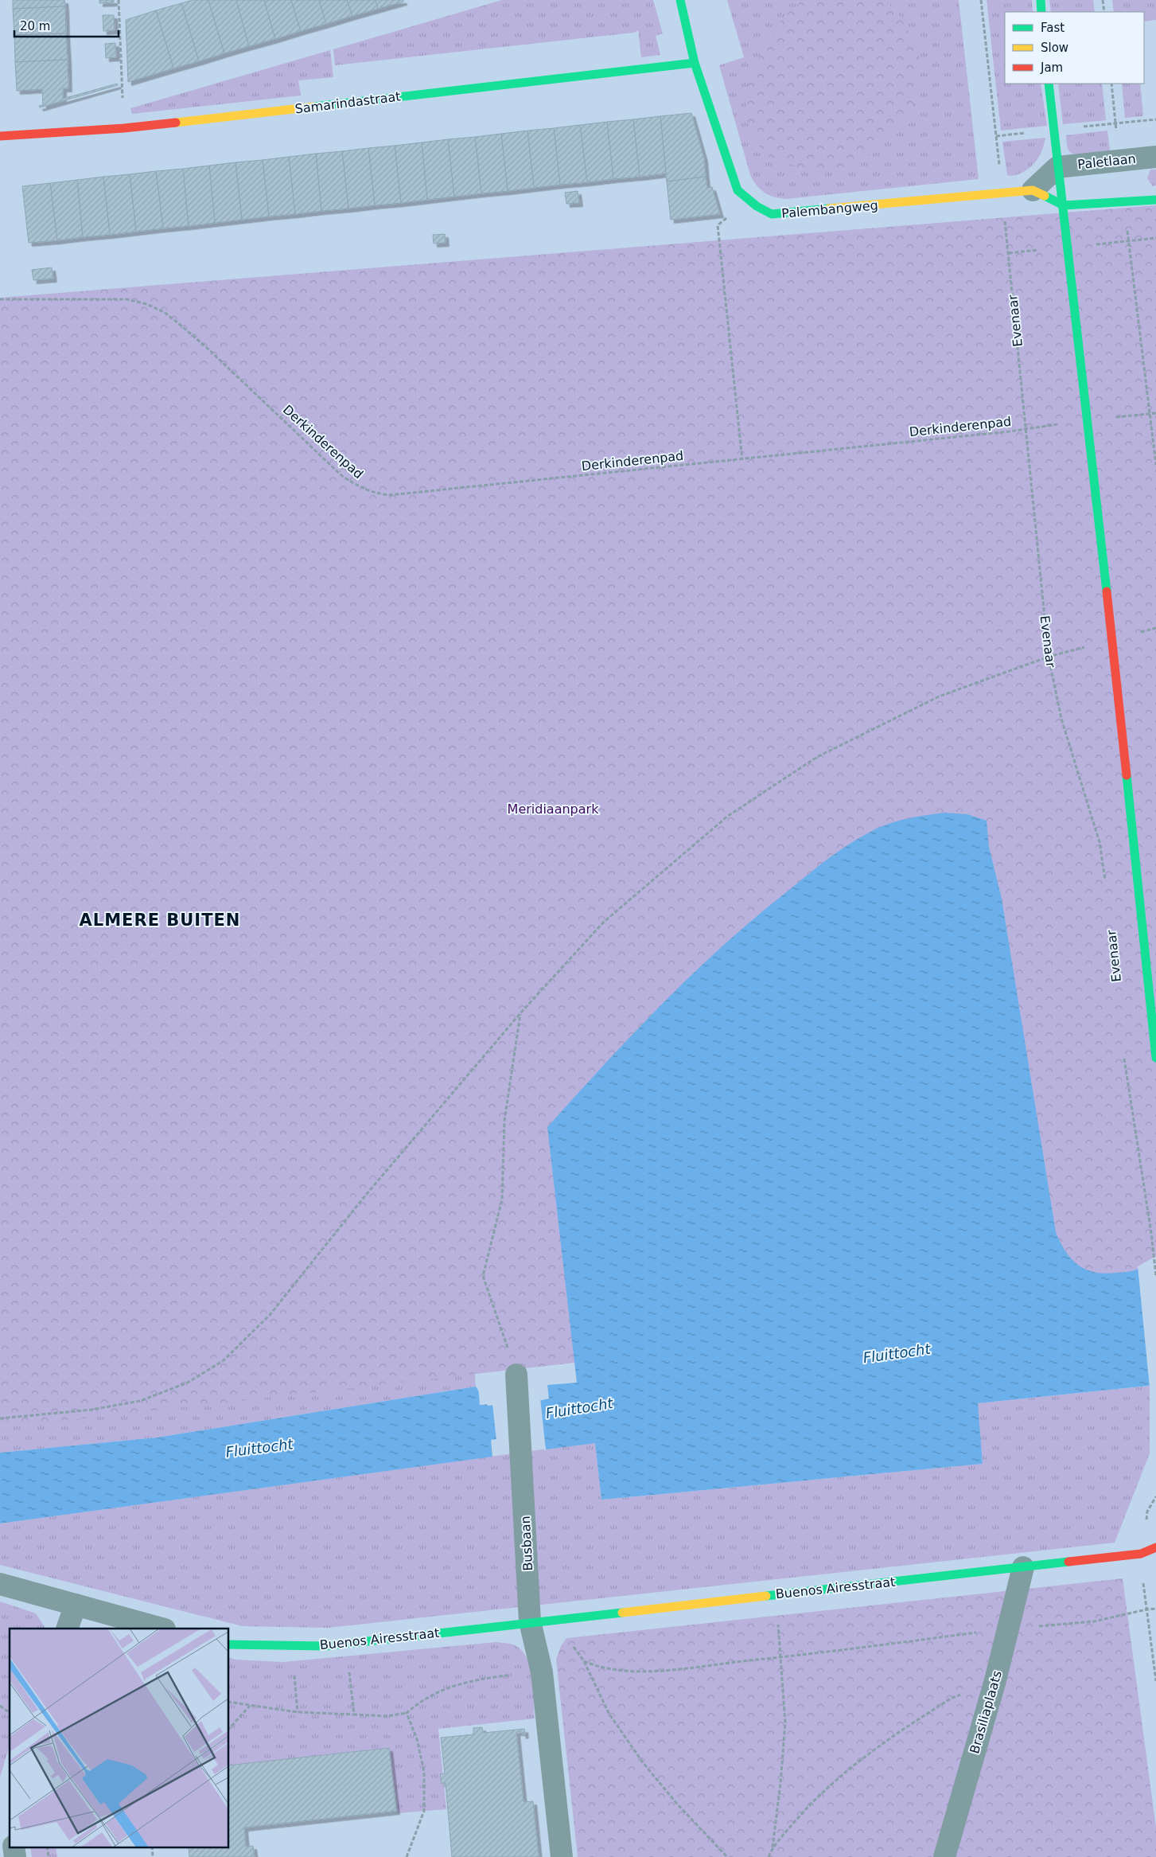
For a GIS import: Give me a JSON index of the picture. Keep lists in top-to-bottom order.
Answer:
{
  "streets": {
    "street": [
      "Samarindastraat",
      "Paletlaan",
      "Palembangweg",
      "Busbaan",
      "Buenos Airesstraat",
      "Brasiliaplaats"
    ],
    "path": ["Evenaar", "Derkinderenpad"]
  },
  "crossings": [
    ["Samarindastraat", "Palembangweg"],
    ["Palembangweg", "Evenaar"],
    ["Evenaar", "Derkinderenpad"],
    ["Busbaan", "Buenos Airesstraat"],
    ["Buenos Airesstraat", "Brasiliaplaats"]
  ],
  "districts": ["ALMERE BUITEN"],
  "water": ["Fluittocht"],
  "parks": ["Meridiaanpark"],
  "legend": ["Fast", "Slow", "Jam"],
  "scale_bar": "20 m"
}
